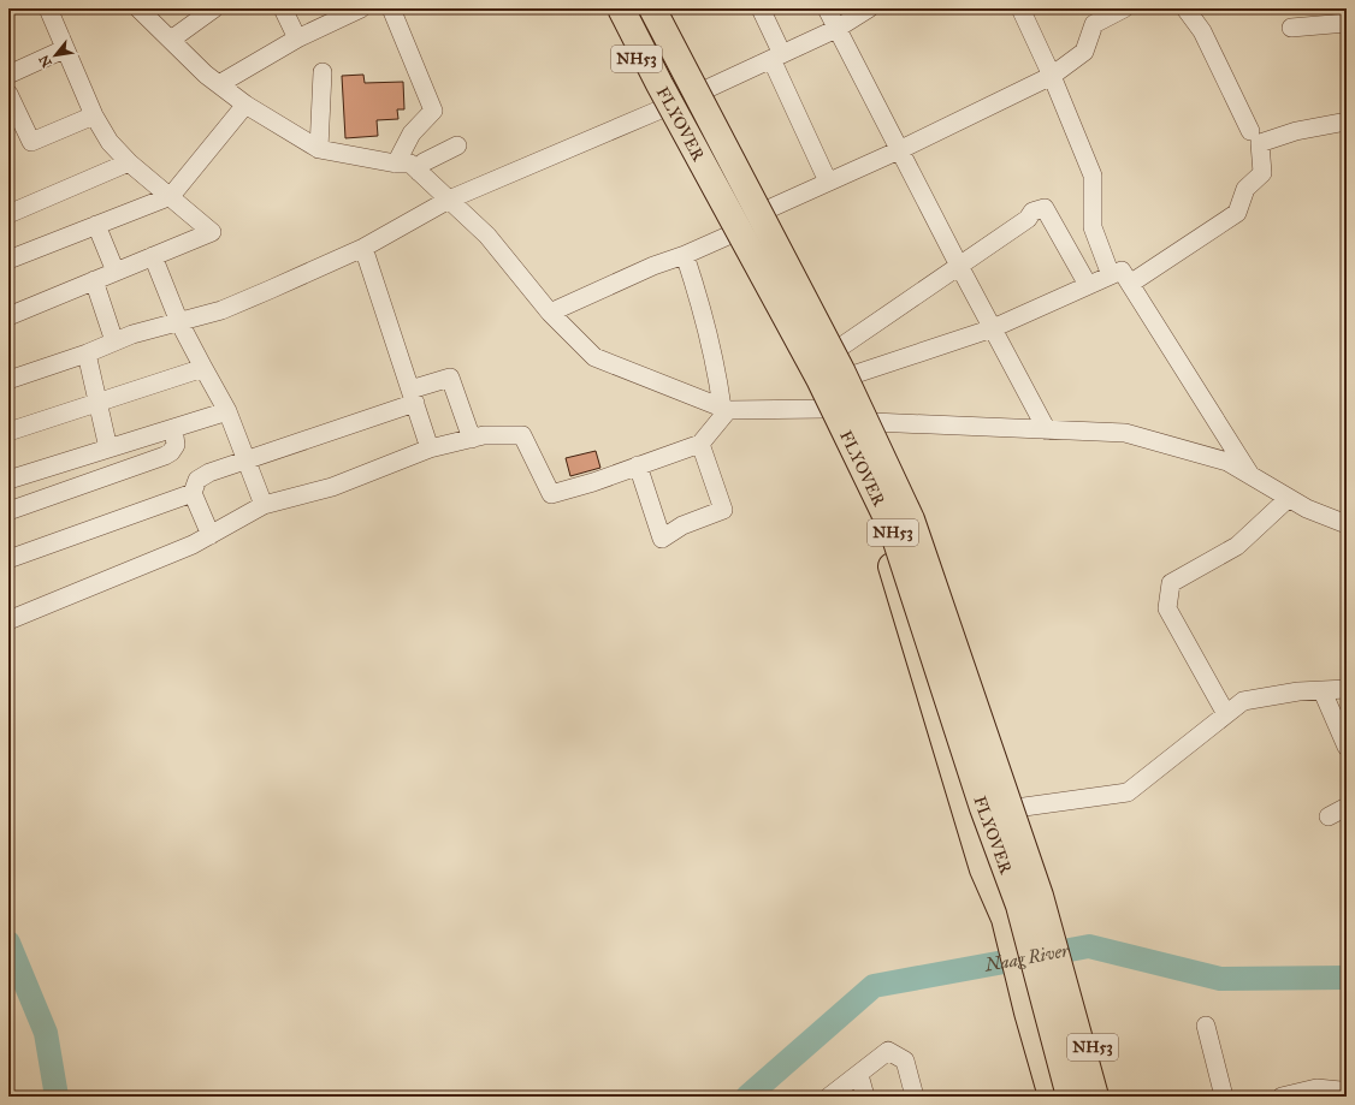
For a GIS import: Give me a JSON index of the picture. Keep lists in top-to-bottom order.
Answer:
{
  "streets": {
    "highway": ["NH53", "FLYOVER"]
  },
  "water": ["Naag River"],
  "north": "bottom left"
}
